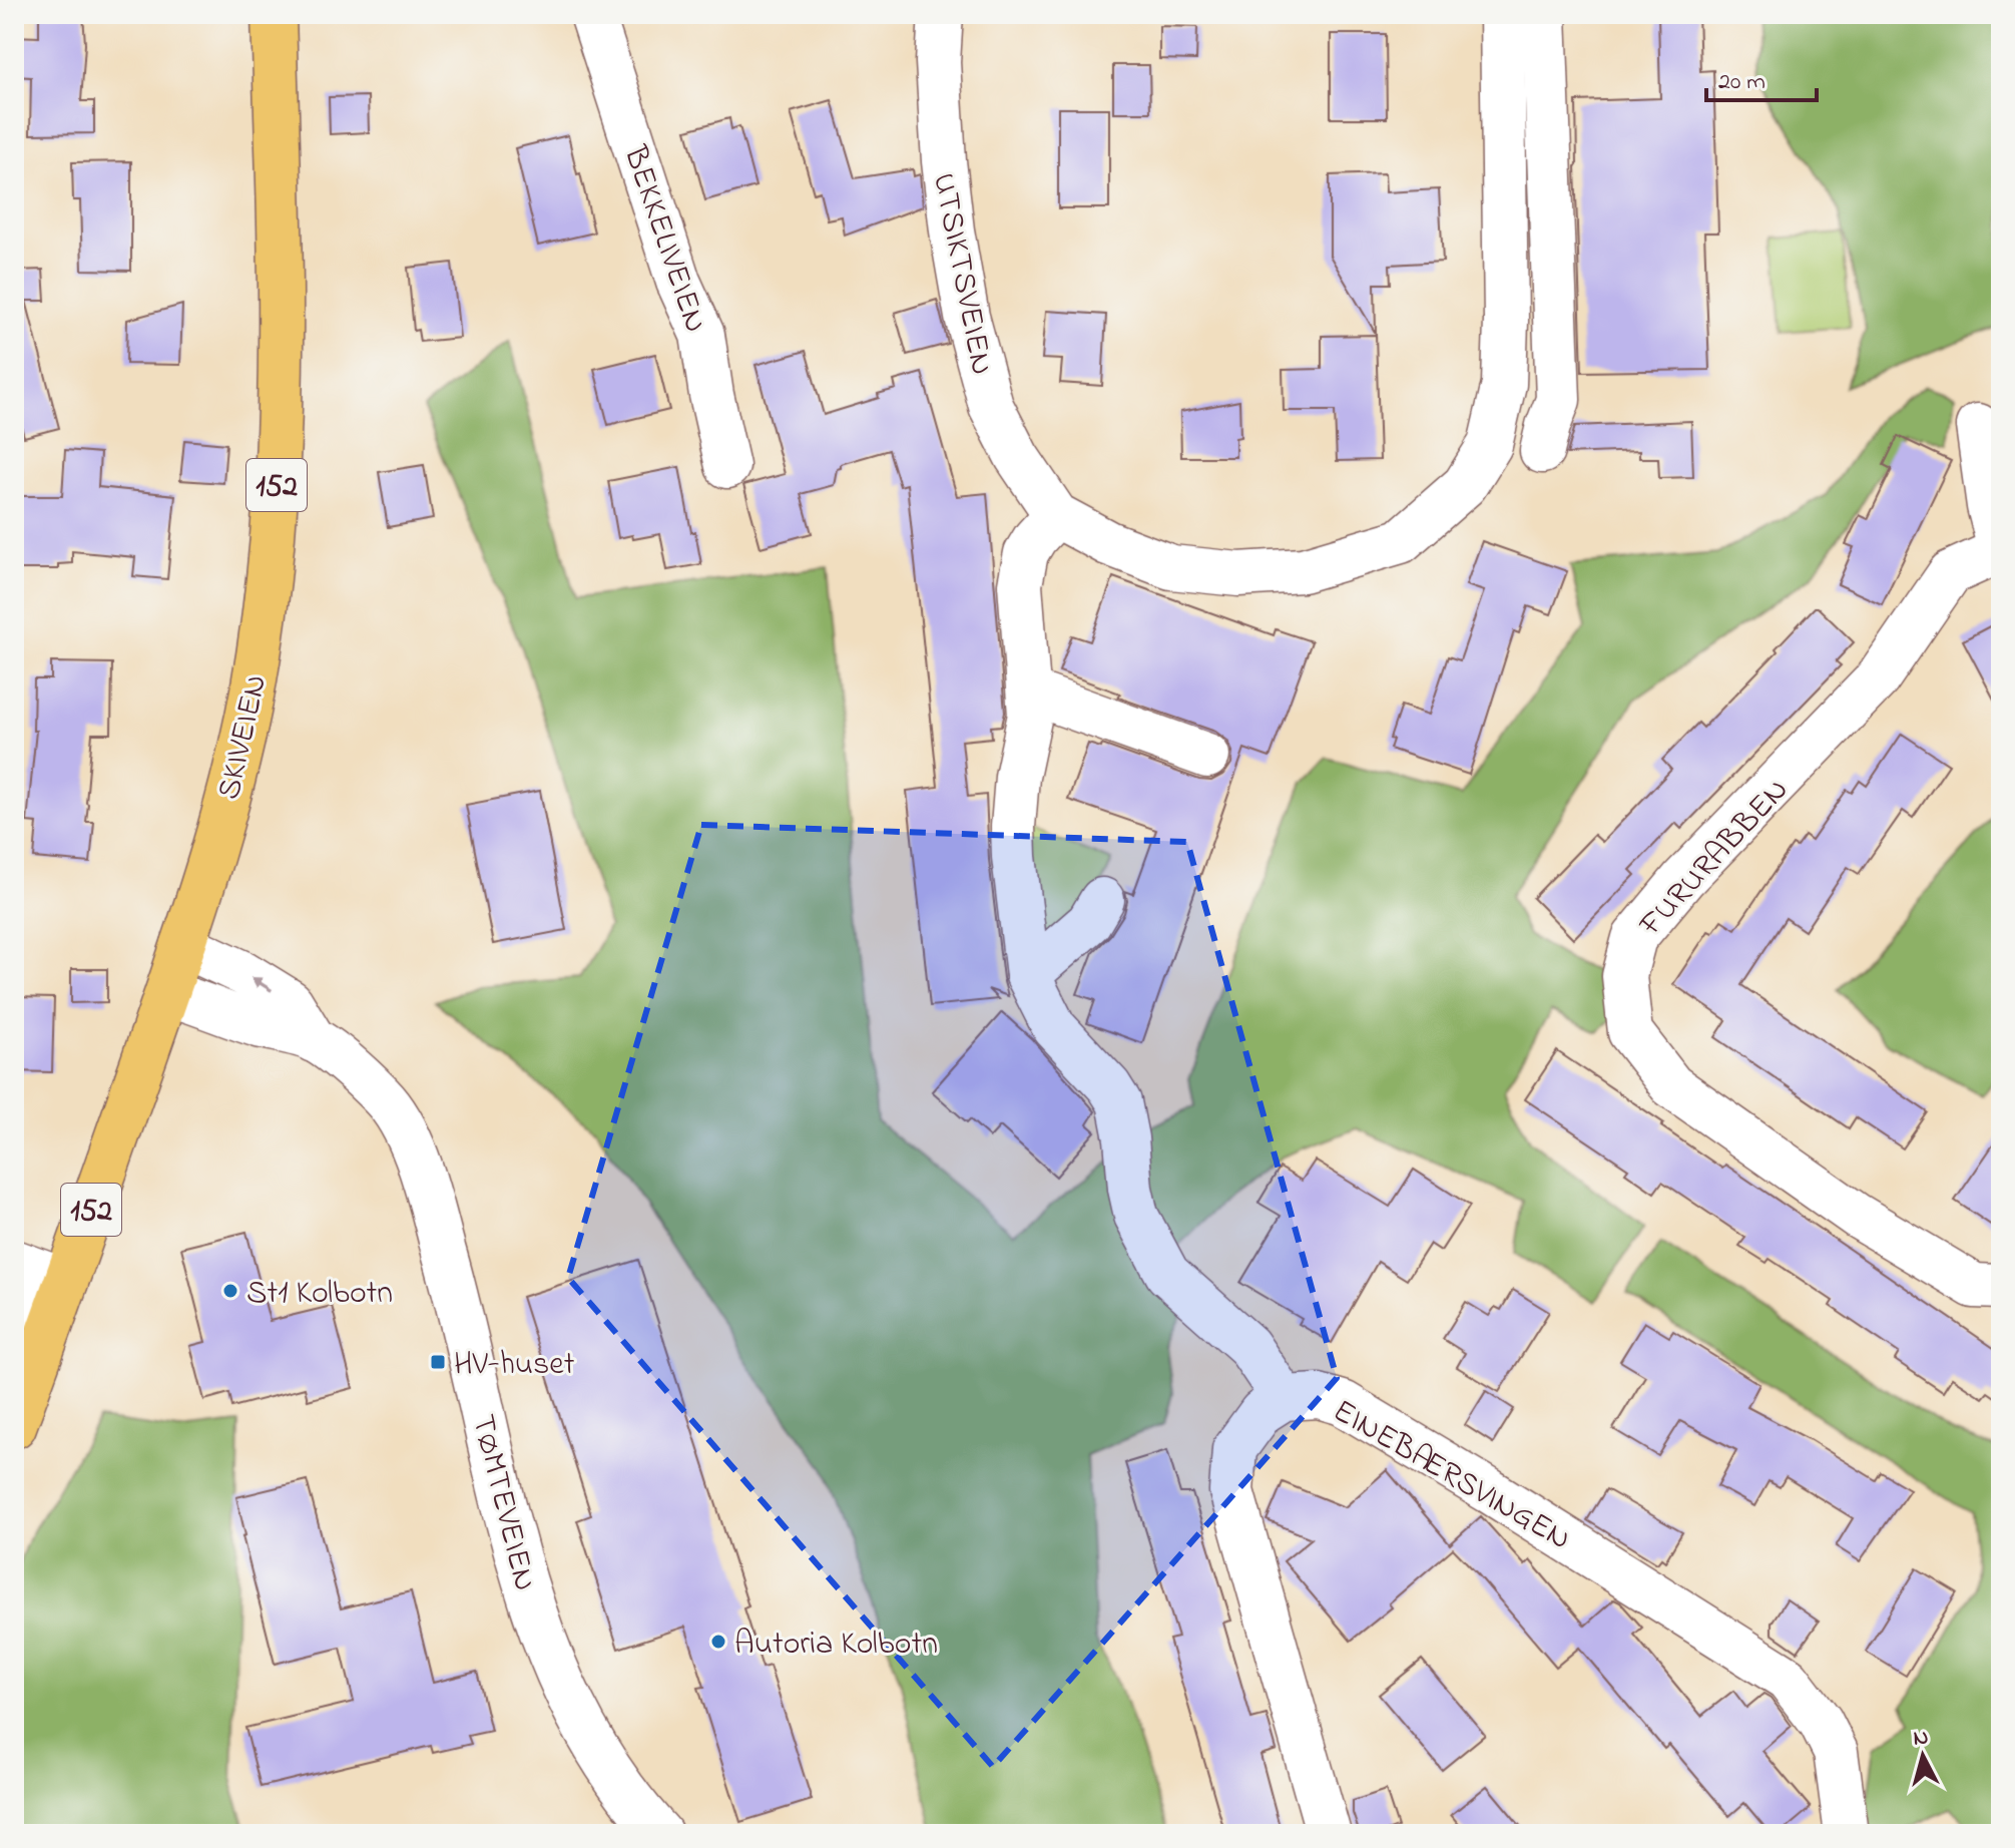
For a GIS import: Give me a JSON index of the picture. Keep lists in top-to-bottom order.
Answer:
{
  "streets": {
    "main road": ["152", "SKIVEIEN"],
    "street": [
      "BEKKELIVEIEN",
      "UTSIKTSVEIEN",
      "FURURABBEN",
      "EINEBÆRSVINGEN",
      "TØMTEVEIEN"
    ]
  },
  "crossings": [
    ["SKIVEIEN", "TØMTEVEIEN"]
  ],
  "places": {
    "other": ["St1 Kolbotn", "Autoria Kolbotn"],
    "transit": ["HV-huset"]
  },
  "scale_bar": "20 m",
  "north": "top"
}
